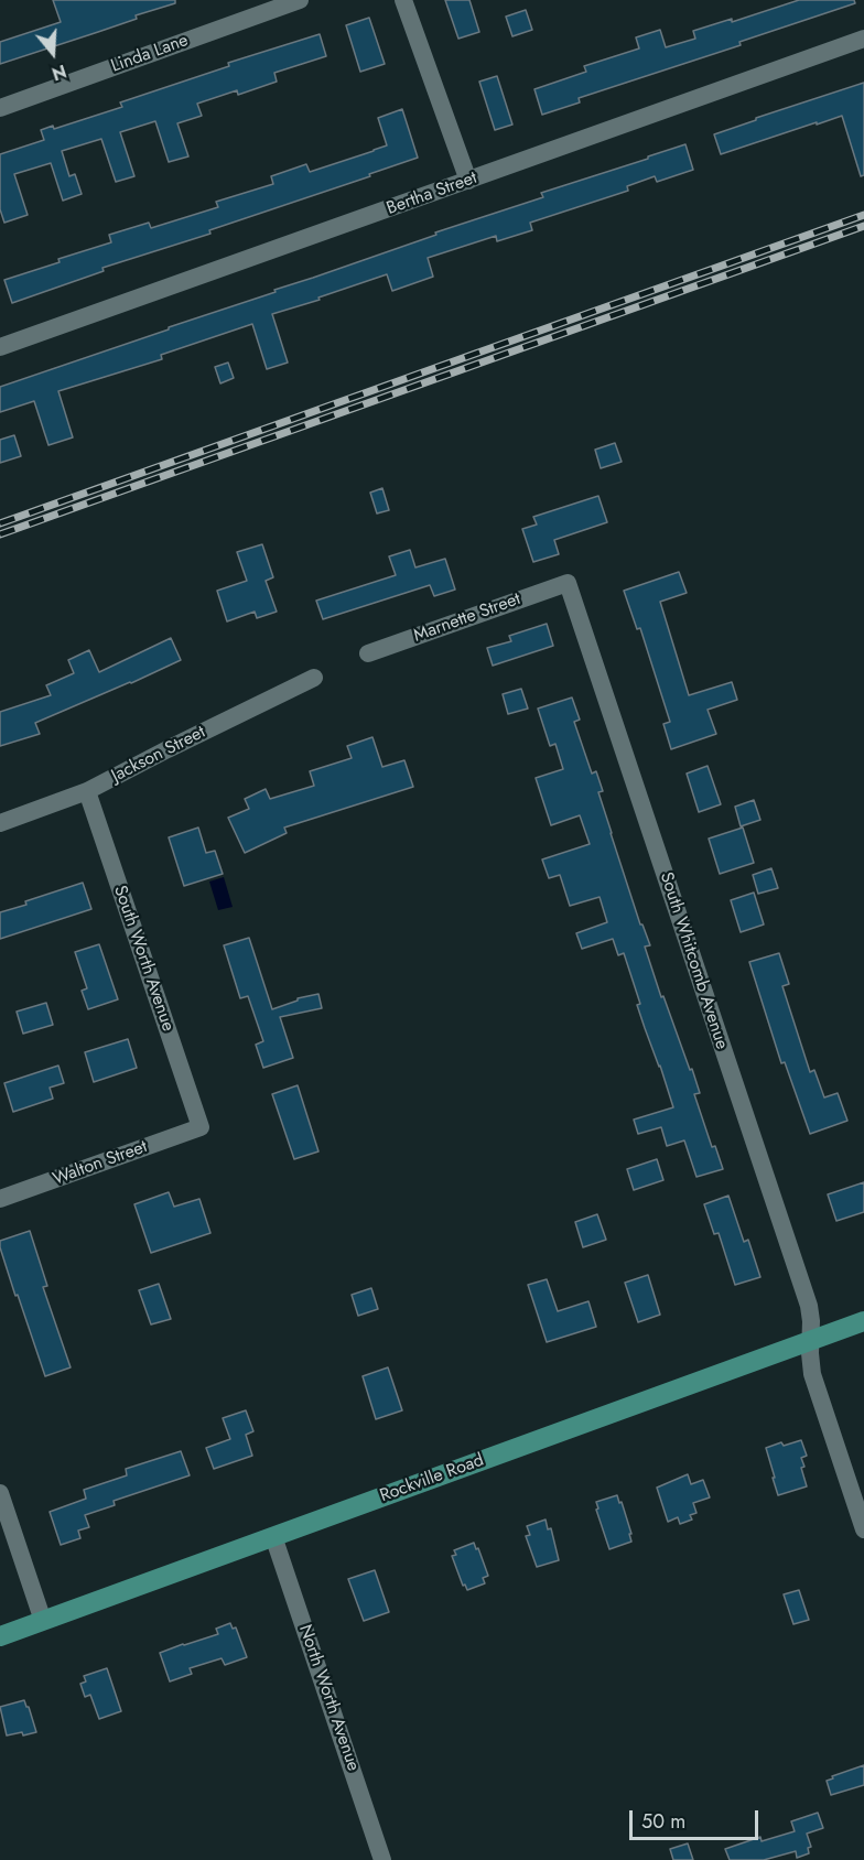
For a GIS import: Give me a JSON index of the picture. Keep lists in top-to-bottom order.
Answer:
{
  "streets": {
    "main road": ["Rockville Road"],
    "street": [
      "Linda Lane",
      "Bertha Street",
      "Marnette Street",
      "Jackson Street",
      "South Worth Avenue",
      "South Whitcomb Avenue",
      "Walton Street",
      "North Worth Avenue"
    ]
  },
  "crossings": [
    ["Marnette Street", "South Whitcomb Avenue"],
    ["Jackson Street", "South Worth Avenue"],
    ["South Worth Avenue", "Walton Street"],
    ["South Whitcomb Avenue", "Rockville Road"],
    ["Rockville Road", "North Worth Avenue"]
  ],
  "scale_bar": "50 m",
  "north": "bottom"
}
